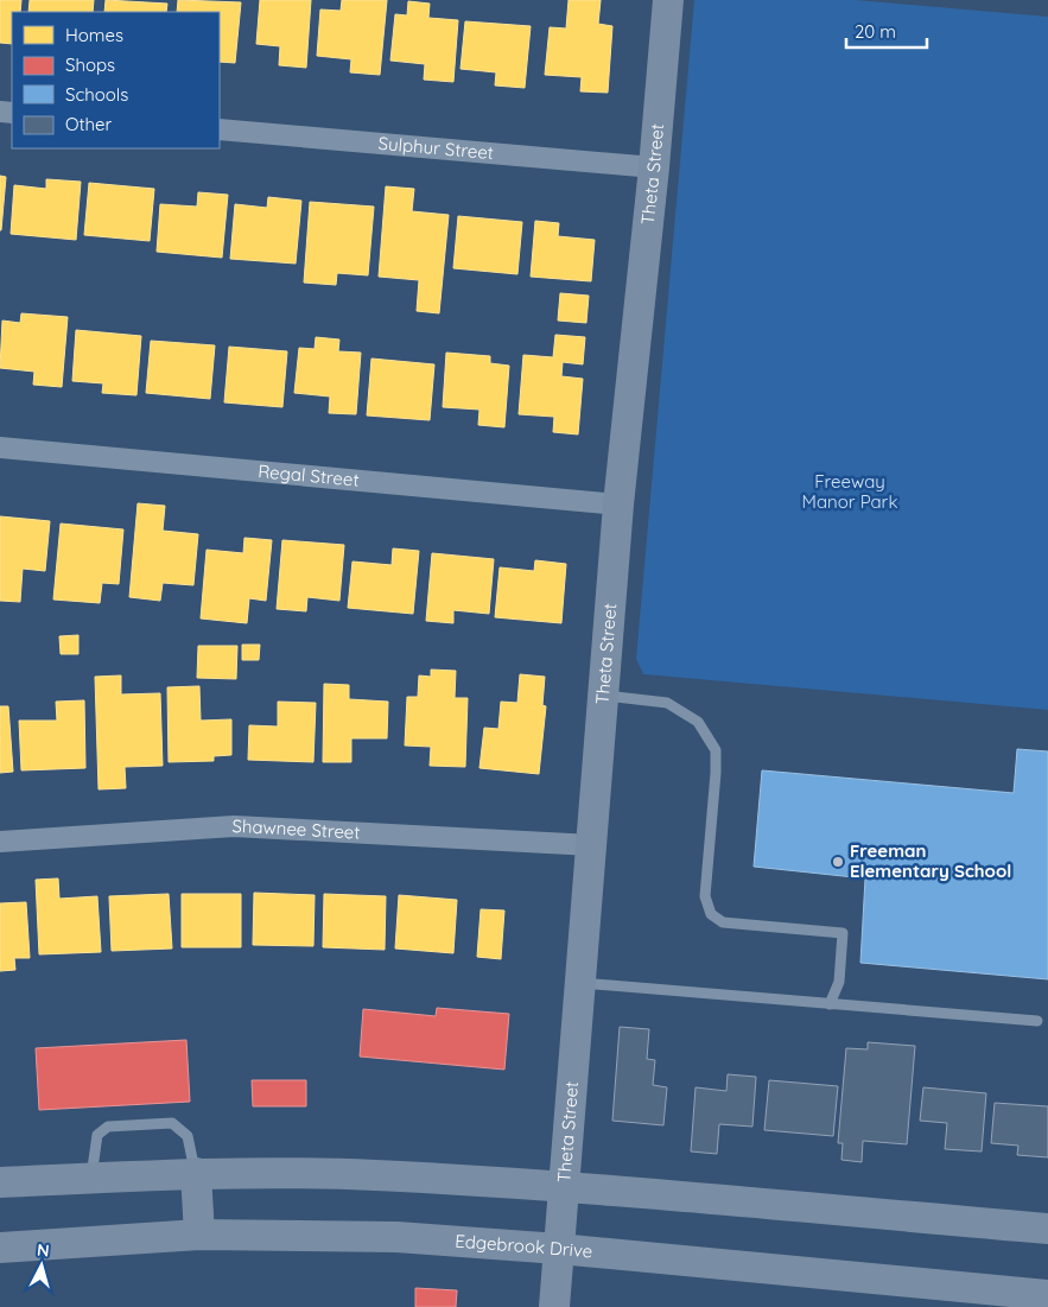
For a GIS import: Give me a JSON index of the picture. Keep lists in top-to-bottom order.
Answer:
{
  "streets": {
    "main road": ["Theta Street", "Edgebrook Drive"],
    "street": ["Sulphur Street", "Regal Street", "Shawnee Street"]
  },
  "crossings": [
    ["Sulphur Street", "Theta Street"],
    ["Theta Street", "Regal Street"],
    ["Theta Street", "Shawnee Street"],
    ["Theta Street", "Edgebrook Drive"]
  ],
  "parks": ["Freeway Manor Park"],
  "places": ["Freeman Elementary School"],
  "legend": [
    "Homes",
    "Shops",
    "Schools",
    "Other"
  ],
  "scale_bar": "20 m",
  "north": "top"
}
